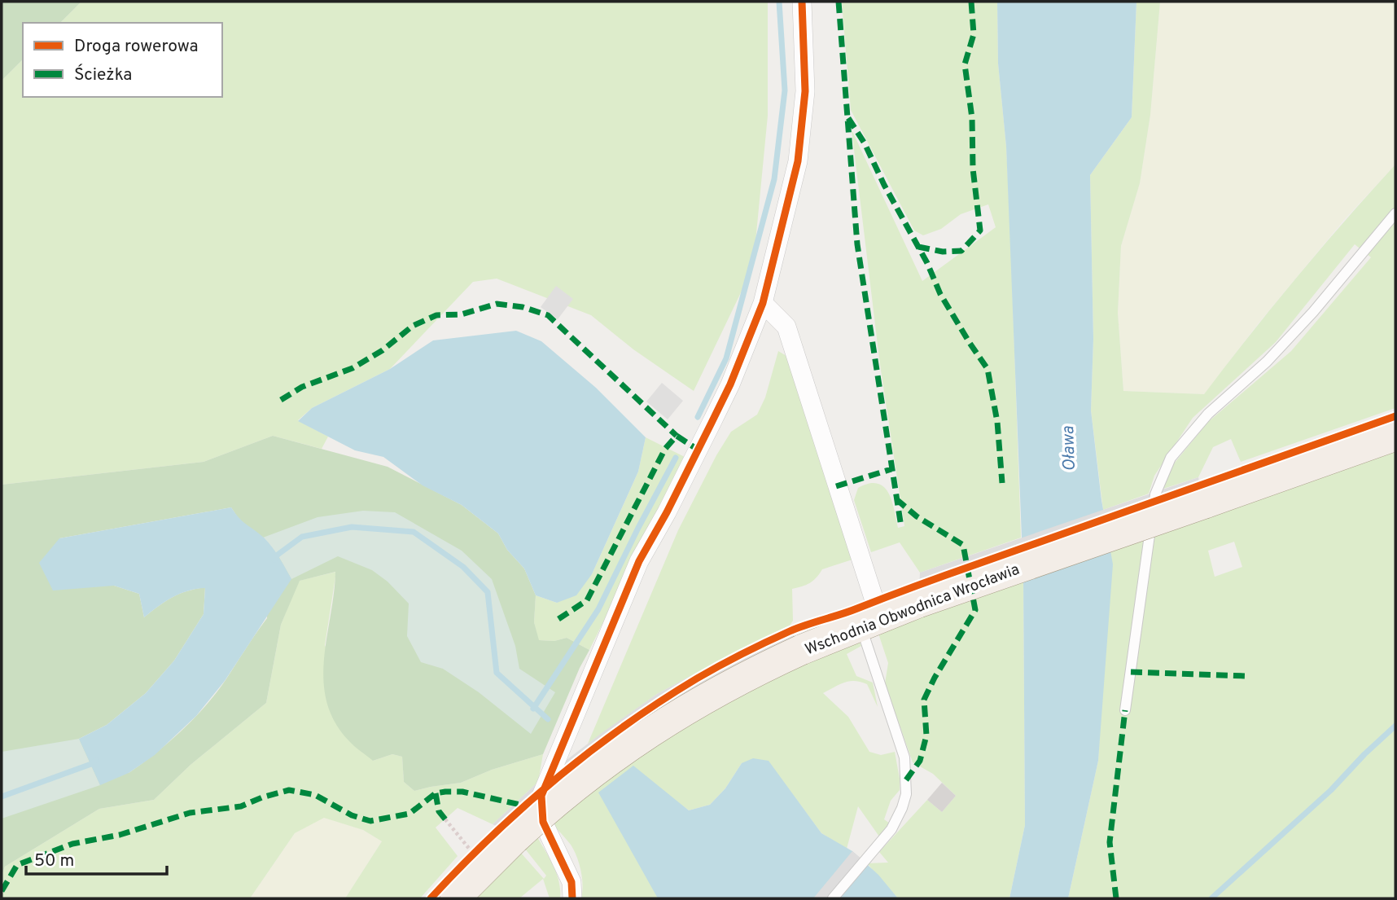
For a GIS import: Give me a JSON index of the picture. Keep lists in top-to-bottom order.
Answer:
{
  "streets": {
    "main road": ["Wschodnia Obwodnica Wrocławia"]
  },
  "water": ["Oława"],
  "legend": ["Droga rowerowa", "Ścieżka"],
  "scale_bar": "50 m"
}
